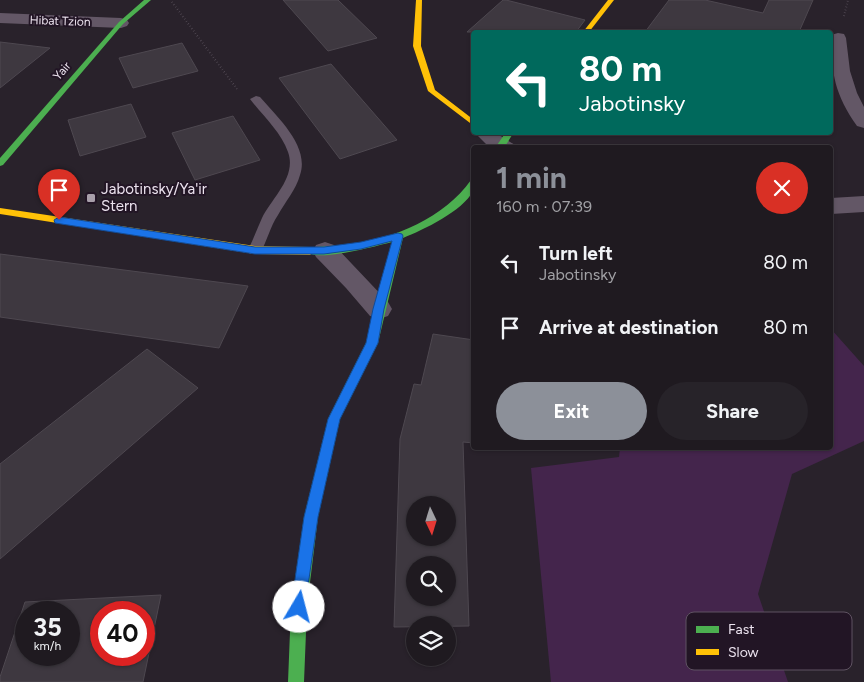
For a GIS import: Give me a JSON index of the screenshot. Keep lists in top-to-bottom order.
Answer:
{
  "streets": {
    "street": ["Hibat Tzion", "Yair"]
  },
  "crossings": [
    ["Hibat Tzion", "Yair"]
  ],
  "places": {
    "transit": ["Jabotinsky/Ya'ir Stern"]
  },
  "legend": ["Fast", "Slow"],
  "north": "bottom",
  "page": {
    "turn": ["80 m", "Jabotinsky"],
    "heading": ["1 min", "160 m · 07:39"],
    "list": [
      {
        "name": "Turn left",
        "note": "Jabotinsky",
        "value": "80 m"
      },
      {
        "name": "Arrive at destination",
        "value": "80 m"
      }
    ],
    "buttons": ["Exit", "Share"],
    "speed": "35 km/h",
    "limit": "40"
  }
}
